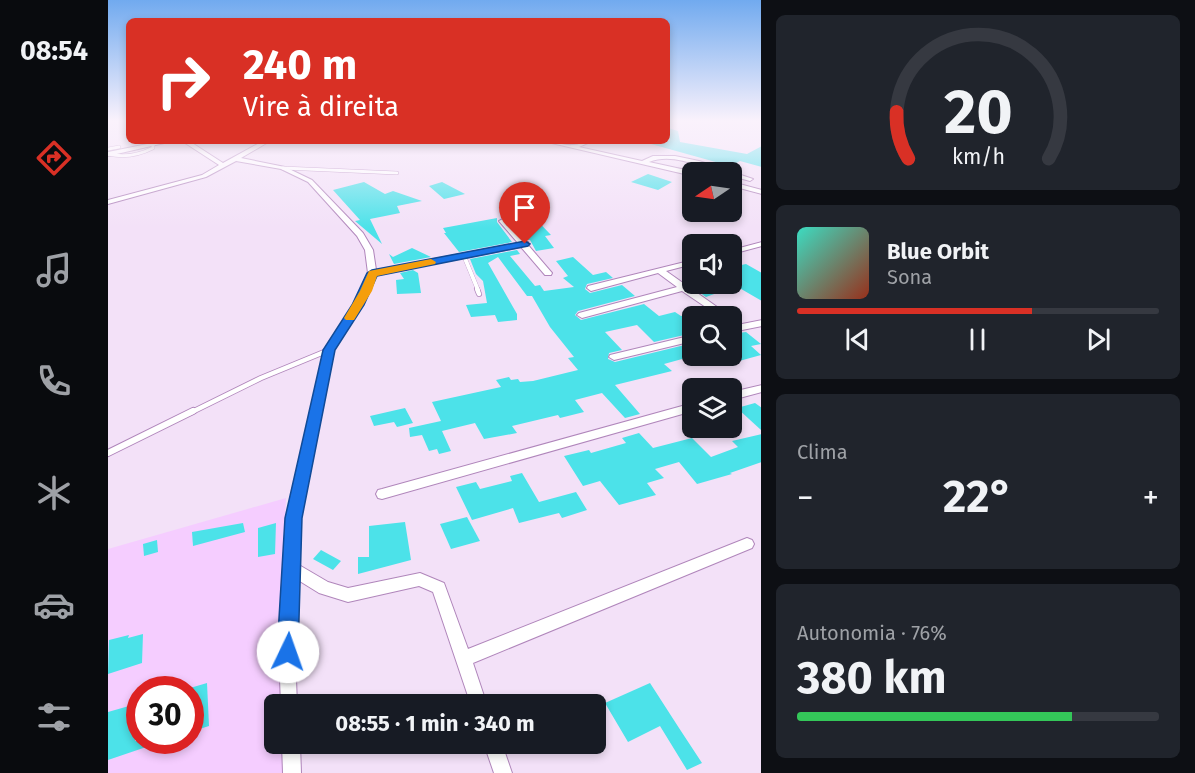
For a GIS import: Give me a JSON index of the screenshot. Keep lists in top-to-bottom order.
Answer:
{
  "north": "left",
  "page": {
    "tabs": "08:54",
    "turn": ["240 m", "Vire à direita"],
    "song": ["Blue Orbit", "Sona"],
    "tile": [
      "Clima",
      ["Autonomia · 76%", "380 km"]
    ],
    "heat": ["−", "22°", "+"],
    "limit": "30",
    "trip": "08:55 · 1 min · 340 m",
    "gauge": ["20", "km/h"]
  }
}
